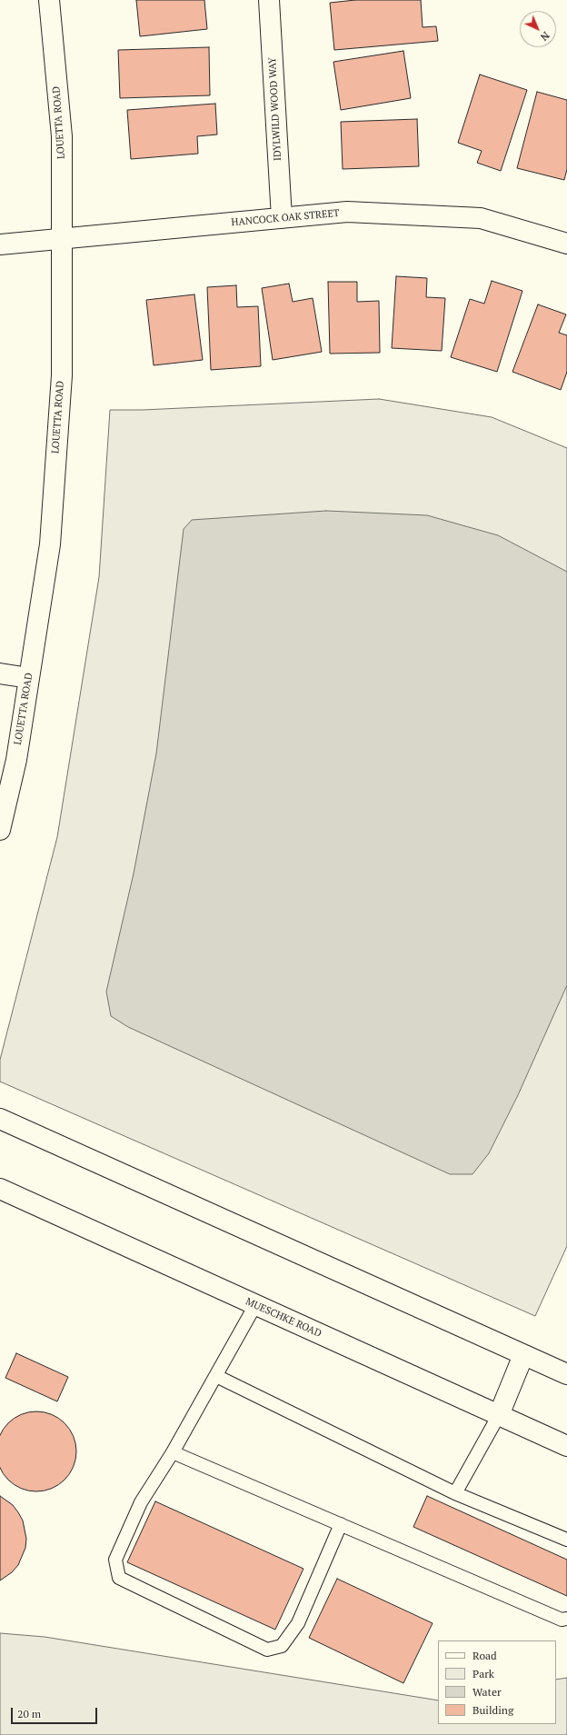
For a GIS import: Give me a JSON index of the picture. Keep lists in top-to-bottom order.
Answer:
{
  "streets": {
    "main road": [
      "IDYLWILD WOOD WAY",
      "LOUETTA ROAD",
      "HANCOCK OAK STREET",
      "MUESCHKE ROAD"
    ]
  },
  "crossings": [
    ["IDYLWILD WOOD WAY", "HANCOCK OAK STREET"],
    ["LOUETTA ROAD", "HANCOCK OAK STREET"]
  ],
  "legend": [
    "Road",
    "Park",
    "Water",
    "Building"
  ],
  "scale_bar": "20 m",
  "north": "bottom right"
}
